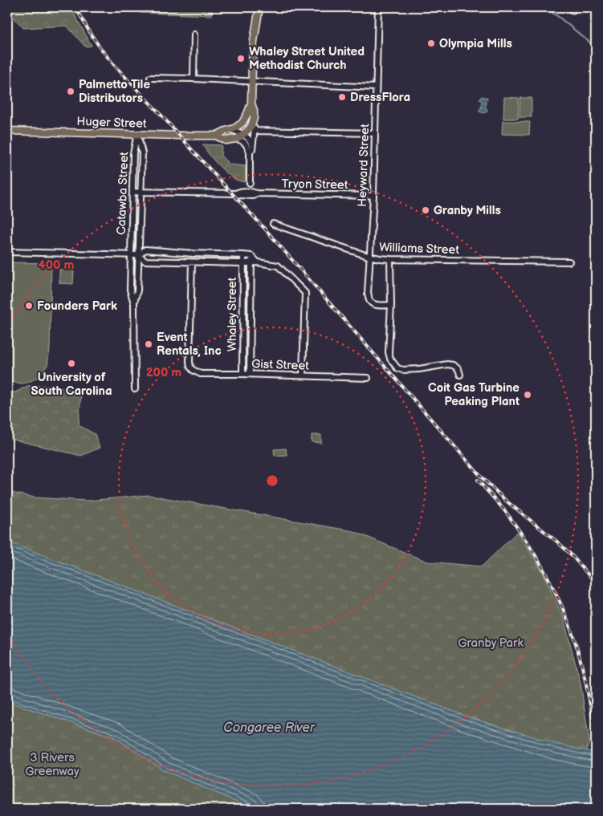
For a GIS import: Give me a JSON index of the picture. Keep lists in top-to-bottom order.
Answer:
{
  "streets": {
    "main road": ["Huger Street"],
    "street": [
      "Heyward Street",
      "Tryon Street",
      "Catawba Street",
      "Williams Street",
      "Whaley Street",
      "Gist Street"
    ]
  },
  "crossings": [
    ["Huger Street", "Catawba Street"],
    ["Heyward Street", "Tryon Street"],
    ["Heyward Street", "Williams Street"],
    ["Tryon Street", "Catawba Street"],
    ["Whaley Street", "Gist Street"]
  ],
  "water": ["Congaree River"],
  "parks": ["Granby Park", "3 Rivers Greenway"],
  "places": [
    "Olympia Mills",
    "Whaley Street United Methodist Church",
    "Palmetto Tile Distributors",
    "DressFlora",
    "Granby Mills",
    "Founders Park",
    "Event Rentals, Inc",
    "University of South Carolina",
    "Coit Gas Turbine Peaking Plant"
  ],
  "rings": ["400 m", "200 m"]
}
